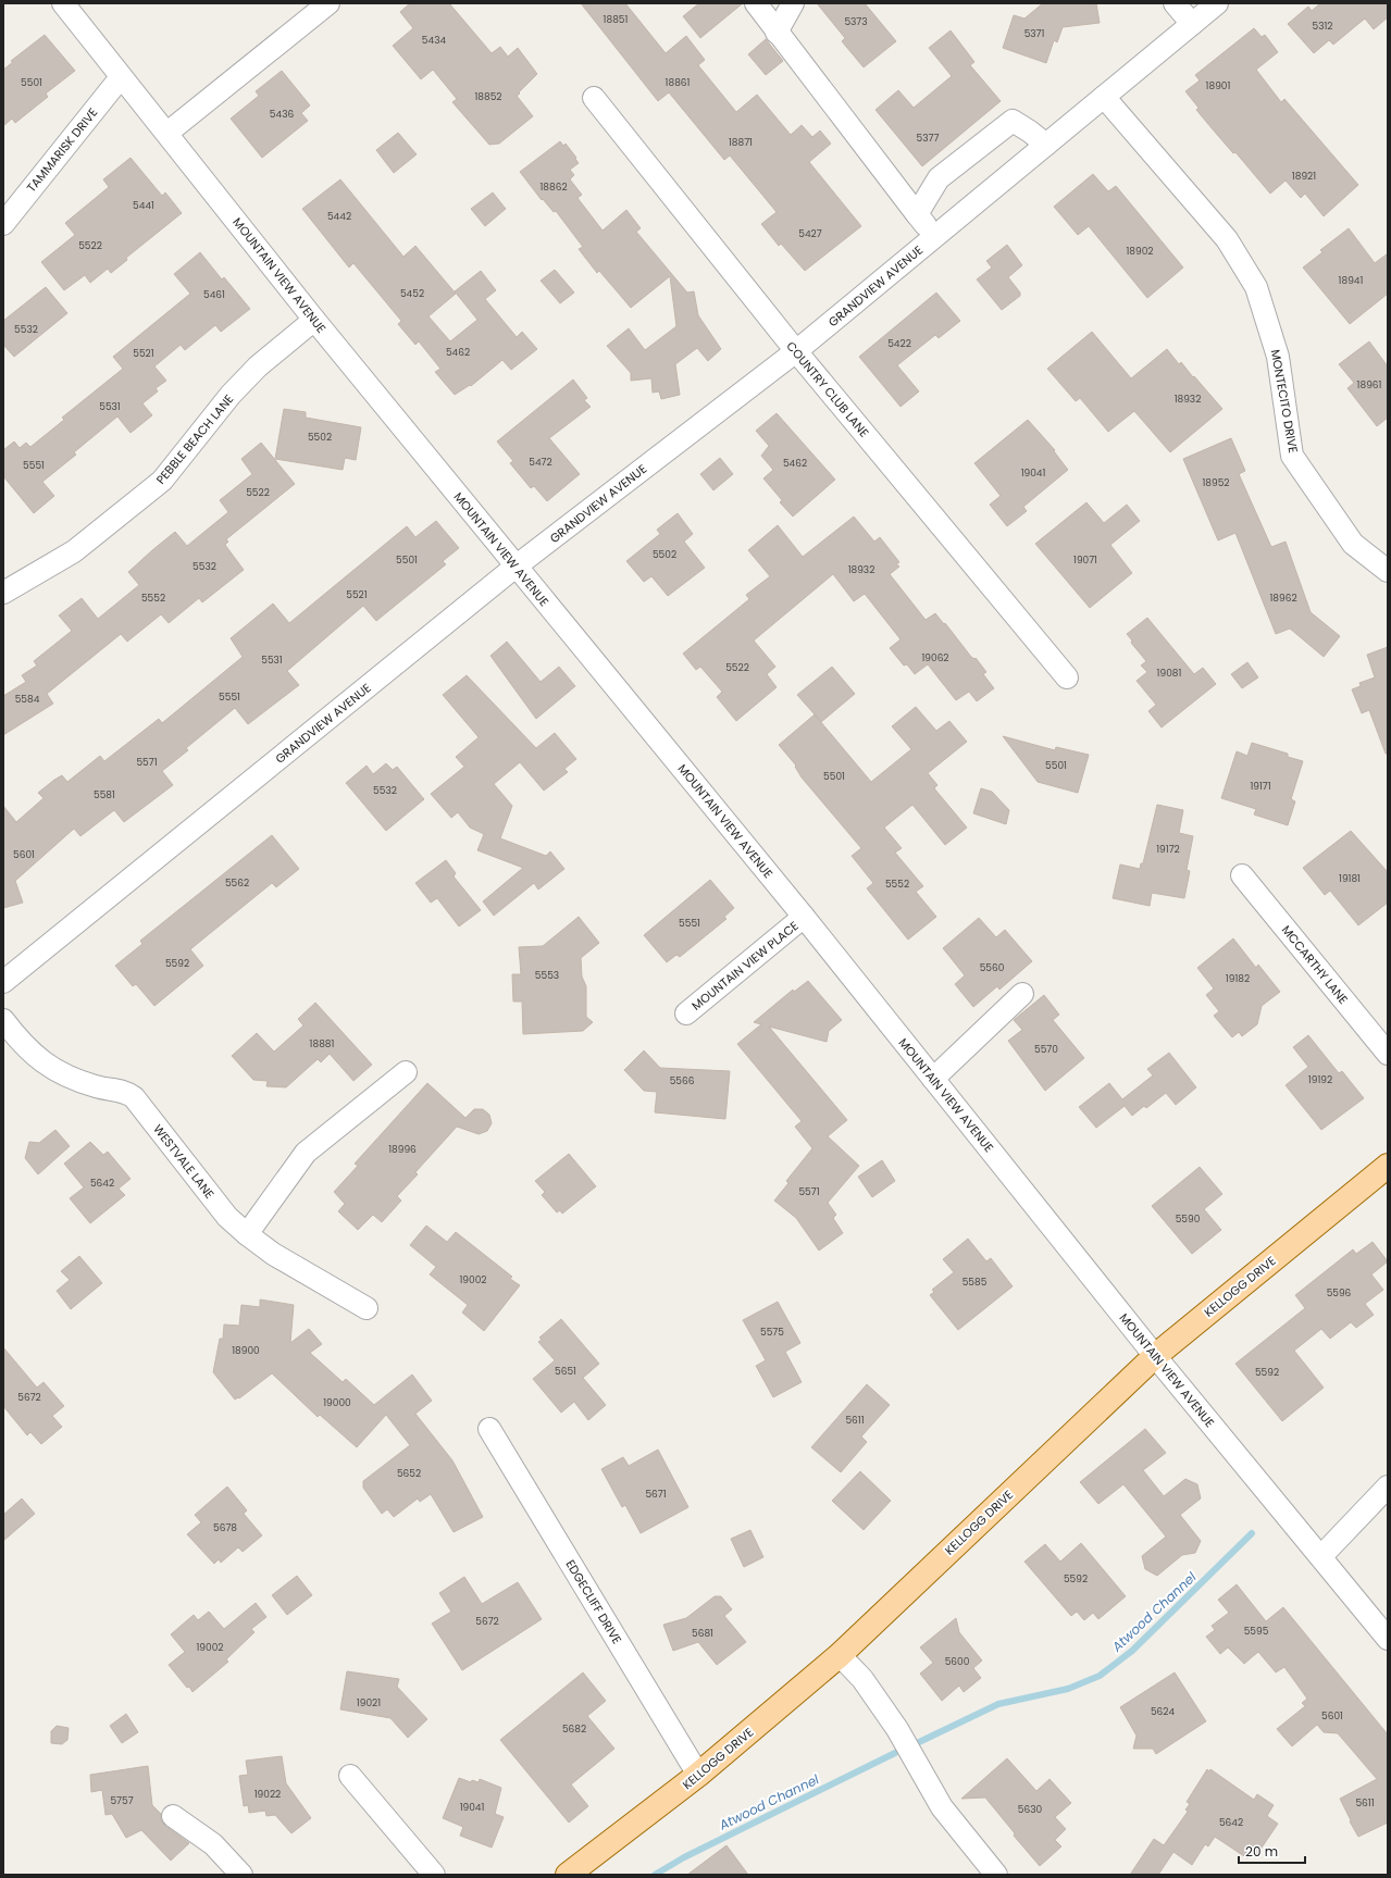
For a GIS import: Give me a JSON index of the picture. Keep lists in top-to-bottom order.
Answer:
{
  "streets": {
    "main road": ["KELLOGG DRIVE"],
    "street": [
      "TAMMARISK DRIVE",
      "MOUNTAIN VIEW AVENUE",
      "GRANDVIEW AVENUE",
      "COUNTRY CLUB LANE",
      "MONTECITO DRIVE",
      "PEBBLE BEACH LANE",
      "MCCARTHY LANE",
      "MOUNTAIN VIEW PLACE",
      "WESTVALE LANE",
      "EDGECLIFF DRIVE"
    ]
  },
  "crossings": [
    ["TAMMARISK DRIVE", "MOUNTAIN VIEW AVENUE"],
    ["MOUNTAIN VIEW AVENUE", "GRANDVIEW AVENUE"],
    ["MOUNTAIN VIEW AVENUE", "PEBBLE BEACH LANE"],
    ["MOUNTAIN VIEW AVENUE", "MOUNTAIN VIEW PLACE"],
    ["MOUNTAIN VIEW AVENUE", "KELLOGG DRIVE"],
    ["GRANDVIEW AVENUE", "COUNTRY CLUB LANE"],
    ["GRANDVIEW AVENUE", "MONTECITO DRIVE"],
    ["KELLOGG DRIVE", "EDGECLIFF DRIVE"]
  ],
  "water": ["Atwood Channel"],
  "house_numbers": [
    "18851",
    "5373",
    "5312",
    "5371",
    "5434",
    "5501",
    "18861",
    "18901",
    "18852",
    "5436",
    "5377",
    "18871",
    "18921",
    "18862",
    "5441",
    "5442",
    "5427",
    "5522",
    "18902",
    "18941",
    "5452",
    "5461",
    "5532",
    "5422",
    "5462",
    "5521",
    "18961",
    "18932",
    "5531",
    "5502",
    "5472",
    "5462",
    "5551",
    "19041",
    "18952",
    "5522",
    "5502",
    "5501",
    "19071",
    "5532",
    "18932",
    "5521",
    "5552",
    "18962",
    "19062",
    "5531",
    "5522",
    "19081",
    "5551",
    "5584",
    "5571",
    "5501",
    "5501",
    "19171",
    "5532",
    "5581",
    "19172",
    "5601",
    "19181",
    "5562",
    "5552",
    "5551",
    "5592",
    "5560",
    "5553",
    "19182",
    "18881",
    "5570",
    "19192",
    "5566",
    "18996",
    "5642",
    "5571",
    "5590",
    "19002",
    "5585",
    "5596",
    "5575",
    "18900",
    "5651",
    "5592",
    "5672",
    "19000",
    "5611",
    "5652",
    "5671",
    "5678",
    "5592",
    "5672",
    "5595",
    "5681",
    "19002",
    "5600",
    "19021",
    "5624",
    "5601",
    "5682",
    "19022",
    "5757",
    "5611",
    "19041",
    "5630",
    "5642"
  ],
  "scale_bar": "20 m"
}
